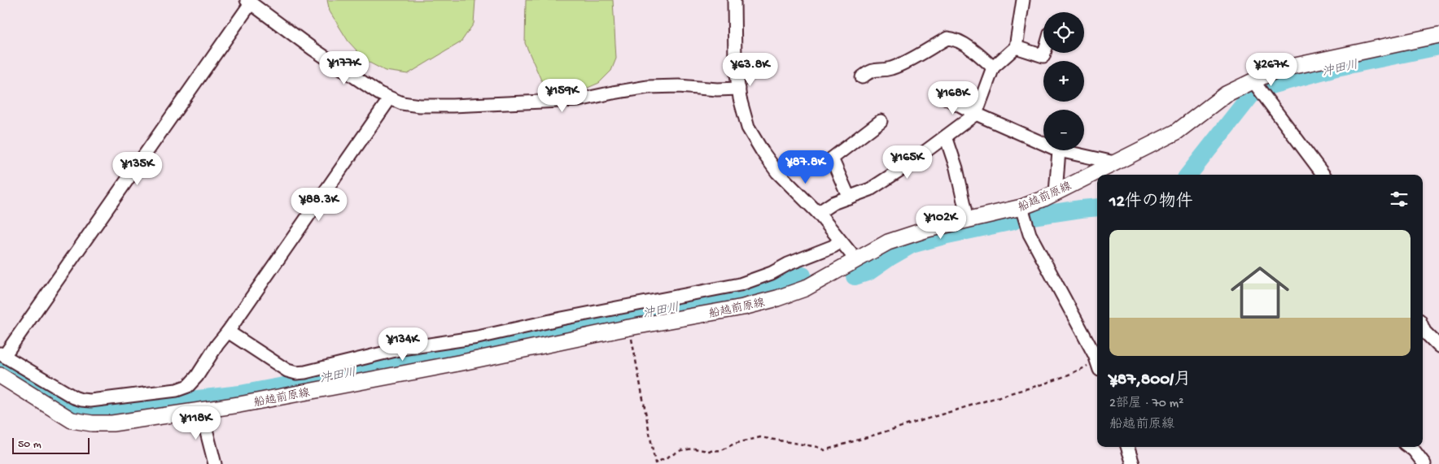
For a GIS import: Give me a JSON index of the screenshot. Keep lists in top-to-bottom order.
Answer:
{
  "streets": {
    "main road": ["船越前原線"]
  },
  "water": ["沖田川"],
  "scale_bar": "50 m",
  "page": {
    "map_buttons": ["+", "−"],
    "price": [
      "¥177K",
      "¥63.8K",
      "¥267K",
      "¥159K",
      "¥168K",
      "¥165K",
      "¥87.8K",
      "¥135K",
      "¥88.3K",
      "¥102K",
      "¥134K",
      "¥118K"
    ],
    "heading": "12件の物件",
    "list": [
      {
        "name": "¥87,800/月",
        "note": "2部屋 · 70 m² · 船越前原線"
      }
    ],
    "scale": "50 m"
  }
}
